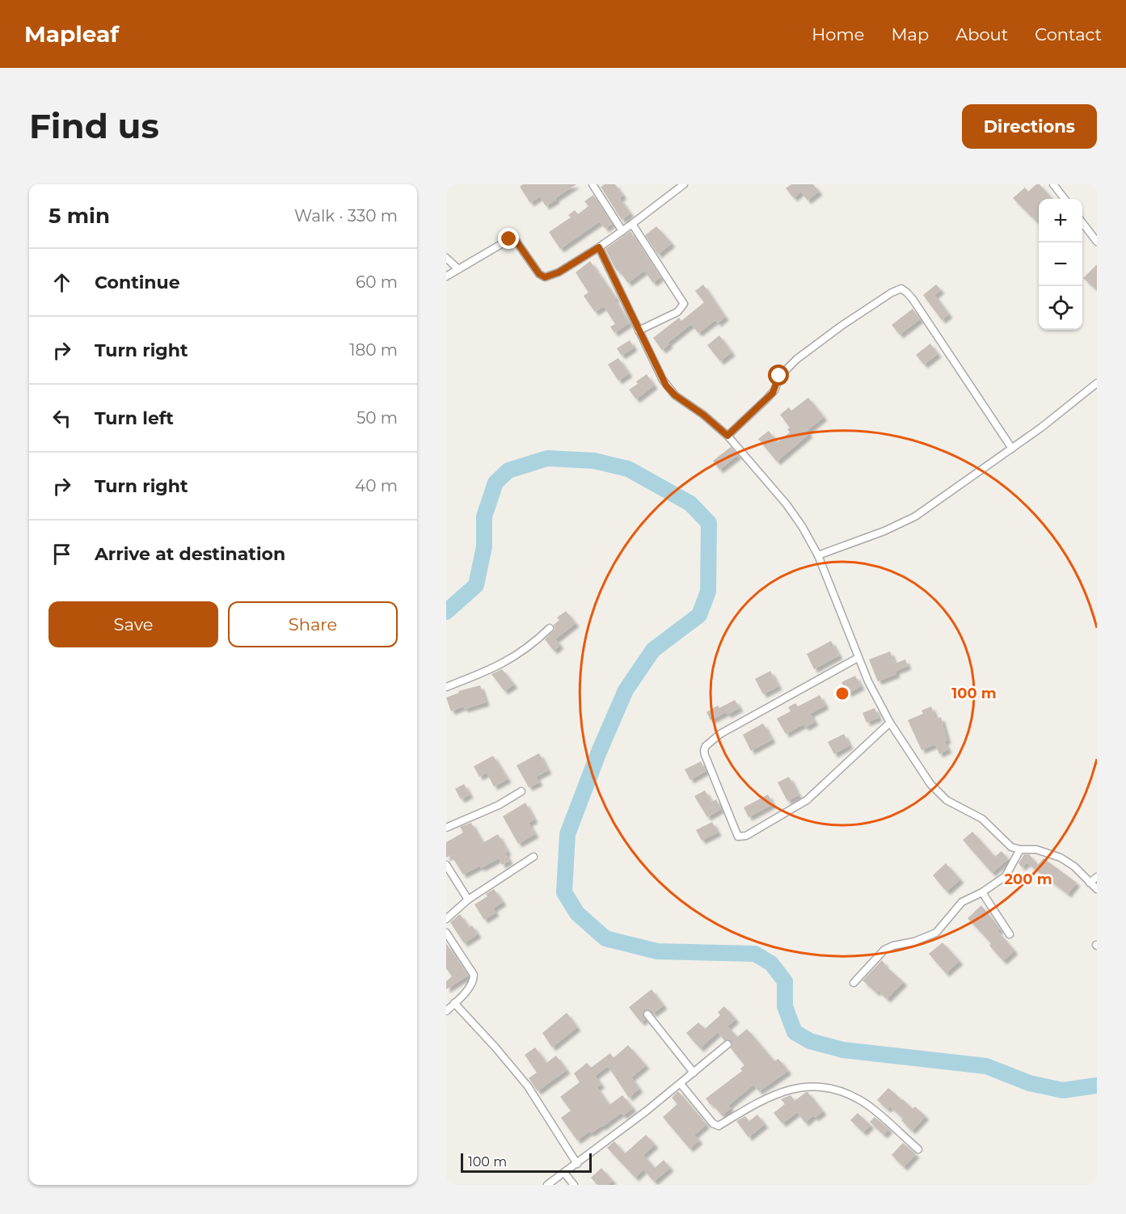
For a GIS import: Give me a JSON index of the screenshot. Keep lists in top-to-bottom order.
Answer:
{
  "scale_bar": "100 m",
  "page": {
    "header": "Mapleaf",
    "nav": [
      "Home",
      "Map",
      "About",
      "Contact"
    ],
    "buttons": [
      "Directions",
      ["Save", "Share"]
    ],
    "title": "Find us",
    "heading": ["5 min", "Walk · 330 m"],
    "map_buttons": ["+", "−"],
    "list": [
      ["Continue", "60 m"],
      ["Turn right", "180 m"],
      ["Turn left", "50 m"],
      ["Turn right", "40 m"],
      "Arrive at destination"
    ],
    "scale": "100 m"
  },
  "rings": ["100 m", "200 m"]
}
